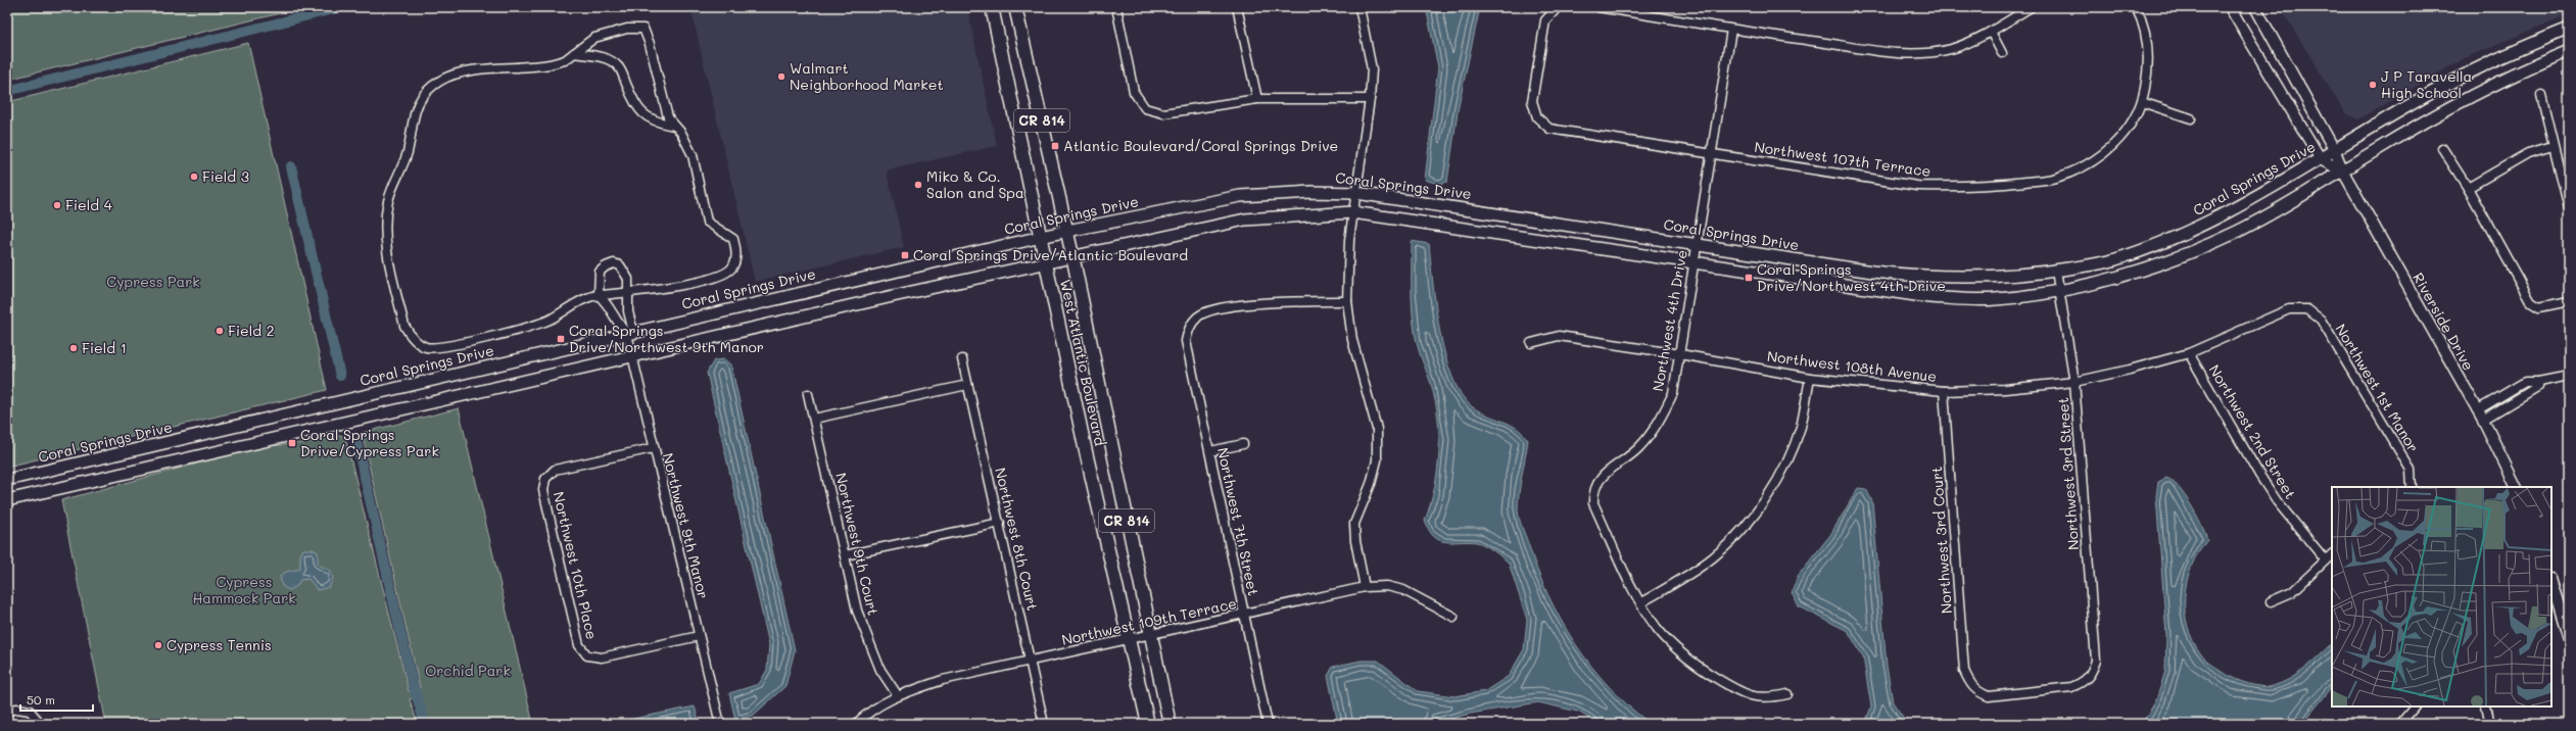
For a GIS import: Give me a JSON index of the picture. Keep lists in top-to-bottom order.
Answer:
{
  "streets": {
    "main road": ["CR 814", "Coral Springs Drive", "West Atlantic Boulevard"],
    "street": [
      "Northwest 107th Terrace",
      "Northwest 4th Drive",
      "Riverside Drive",
      "Northwest 108th Avenue",
      "Northwest 1st Manor",
      "Northwest 2nd Street",
      "Northwest 3rd Street",
      "Northwest 7th Street",
      "Northwest 9th Manor",
      "Northwest 8th Court",
      "Northwest 3rd Court",
      "Northwest 9th Court",
      "Northwest 10th Place",
      "Northwest 109th Terrace"
    ]
  },
  "crossings": [
    ["Northwest 107th Terrace", "Northwest 4th Drive"],
    ["Coral Springs Drive", "Northwest 4th Drive"],
    ["Coral Springs Drive", "Riverside Drive"],
    ["Coral Springs Drive", "West Atlantic Boulevard"],
    ["Coral Springs Drive", "Northwest 3rd Street"],
    ["Coral Springs Drive", "Northwest 9th Manor"],
    ["Northwest 4th Drive", "Northwest 108th Avenue"],
    ["West Atlantic Boulevard", "Northwest 109th Terrace"],
    ["Northwest 108th Avenue", "Northwest 1st Manor"],
    ["Northwest 108th Avenue", "Northwest 2nd Street"],
    ["Northwest 108th Avenue", "Northwest 3rd Street"],
    ["Northwest 108th Avenue", "Northwest 3rd Court"],
    ["Northwest 3rd Street", "Northwest 3rd Court"],
    ["Northwest 7th Street", "Northwest 109th Terrace"],
    ["Northwest 9th Manor", "Northwest 10th Place"],
    ["Northwest 8th Court", "Northwest 109th Terrace"],
    ["Northwest 9th Court", "Northwest 109th Terrace"]
  ],
  "parks": ["Cypress Park", "Cypress Hammock Park", "Orchid Park"],
  "places": {
    "other": [
      "Walmart Neighborhood Market",
      "J P Taravella High School",
      "Field 3",
      "Miko & Co. Salon and Spa",
      "Field 4",
      "Field 2",
      "Field 1",
      "Cypress Tennis"
    ],
    "transit": [
      "Atlantic Boulevard/Coral Springs Drive",
      "Coral Springs Drive/Atlantic Boulevard",
      "Coral Springs Drive/Northwest 4th Drive",
      "Coral Springs Drive/Northwest 9th Manor",
      "Coral Springs Drive/Cypress Park"
    ]
  },
  "scale_bar": "50 m"
}
